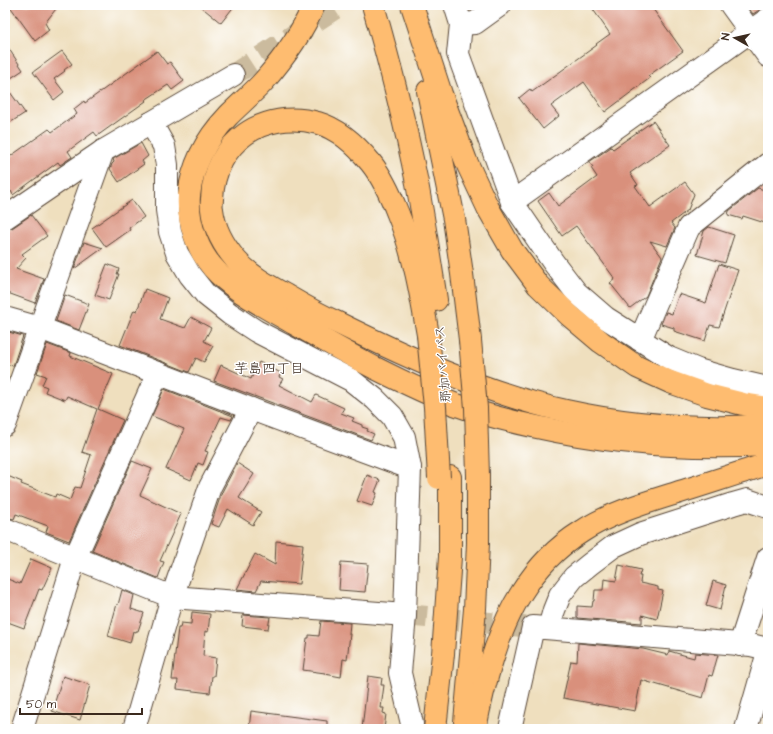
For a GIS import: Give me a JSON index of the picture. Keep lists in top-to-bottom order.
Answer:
{
  "streets": {
    "highway": ["那加バイパス"]
  },
  "districts": ["芋島四丁目"],
  "scale_bar": "50 m",
  "north": "left"
}
